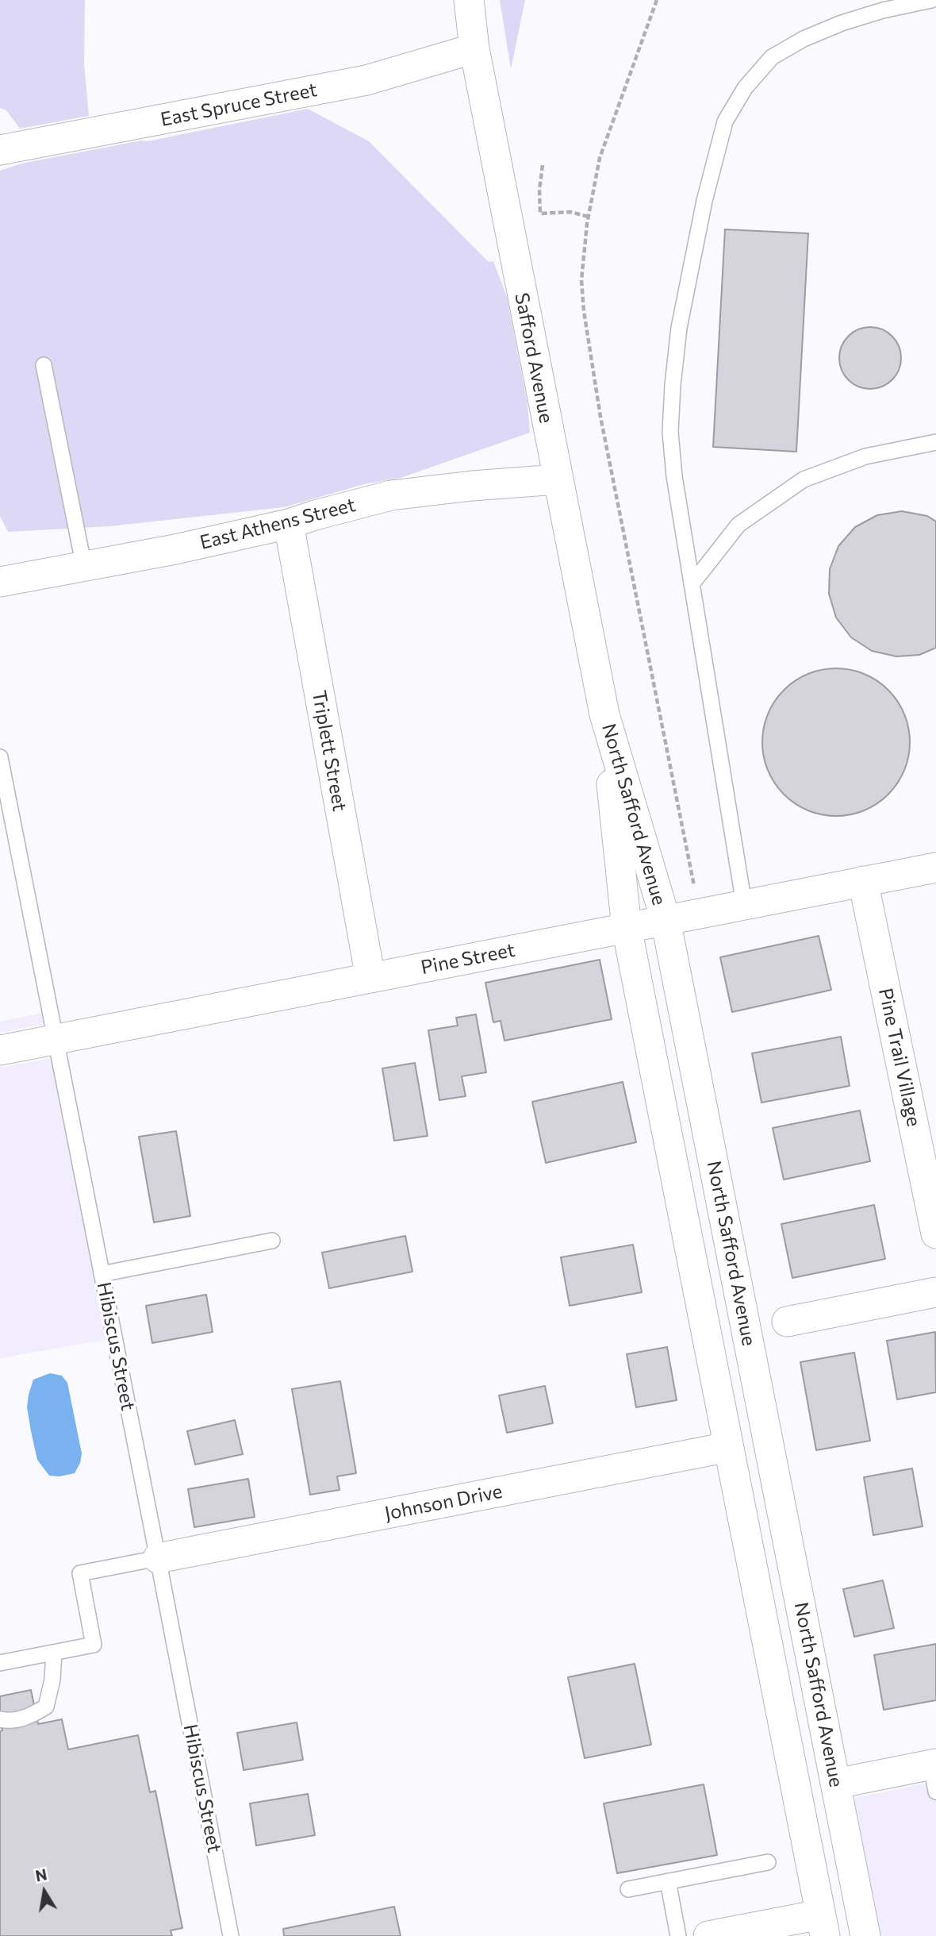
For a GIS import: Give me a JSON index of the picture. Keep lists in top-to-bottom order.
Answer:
{
  "streets": {
    "street": [
      "East Spruce Street",
      "Safford Avenue",
      "East Athens Street",
      "Triplett Street",
      "North Safford Avenue",
      "Pine Street",
      "Pine Trail Village",
      "Johnson Drive"
    ],
    "lane": ["Hibiscus Street"]
  },
  "crossings": [
    ["East Spruce Street", "Safford Avenue"],
    ["Safford Avenue", "East Athens Street"],
    ["Safford Avenue", "North Safford Avenue"],
    ["East Athens Street", "Triplett Street"],
    ["Triplett Street", "Pine Street"],
    ["North Safford Avenue", "Pine Street"],
    ["North Safford Avenue", "Johnson Drive"],
    ["Pine Street", "Pine Trail Village"],
    ["Pine Street", "Hibiscus Street"],
    ["Hibiscus Street", "Johnson Drive"]
  ],
  "north": "top"
}
